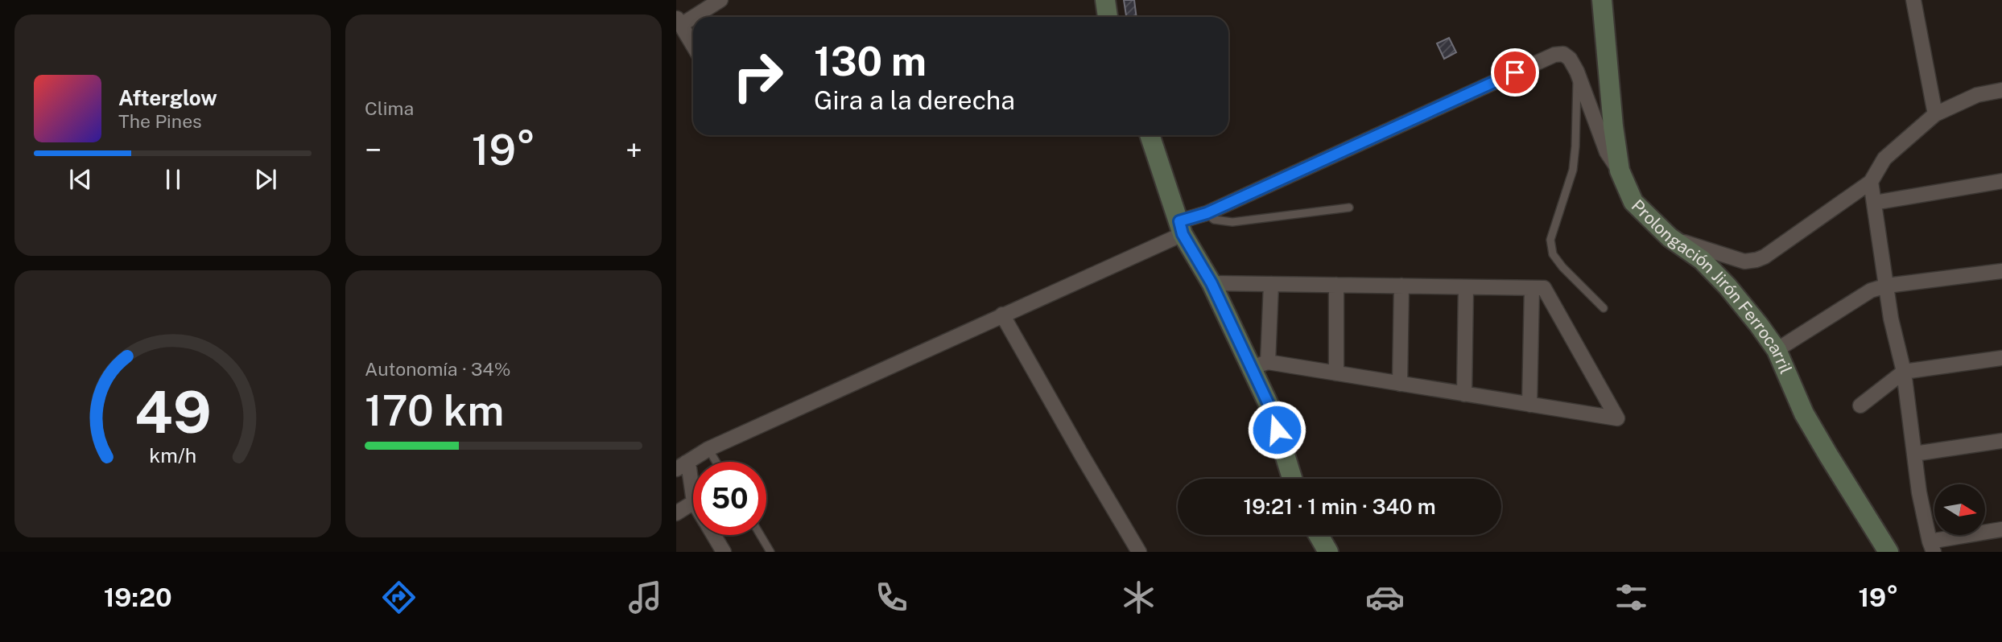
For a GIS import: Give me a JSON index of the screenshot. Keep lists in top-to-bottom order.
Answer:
{
  "streets": {
    "street": ["Prolongación Jirón Ferrocarril"]
  },
  "north": "right",
  "page": {
    "tile": [
      "Clima",
      ["Autonomía · 34%", "170 km"]
    ],
    "turn": ["130 m", "Gira a la derecha"],
    "song": ["Afterglow", "The Pines"],
    "heat": ["−", "19°", "+"],
    "limit": "50",
    "trip": "19:21 · 1 min · 340 m",
    "tabs": ["19:20", "19°"],
    "gauge": ["49", "km/h"]
  }
}
